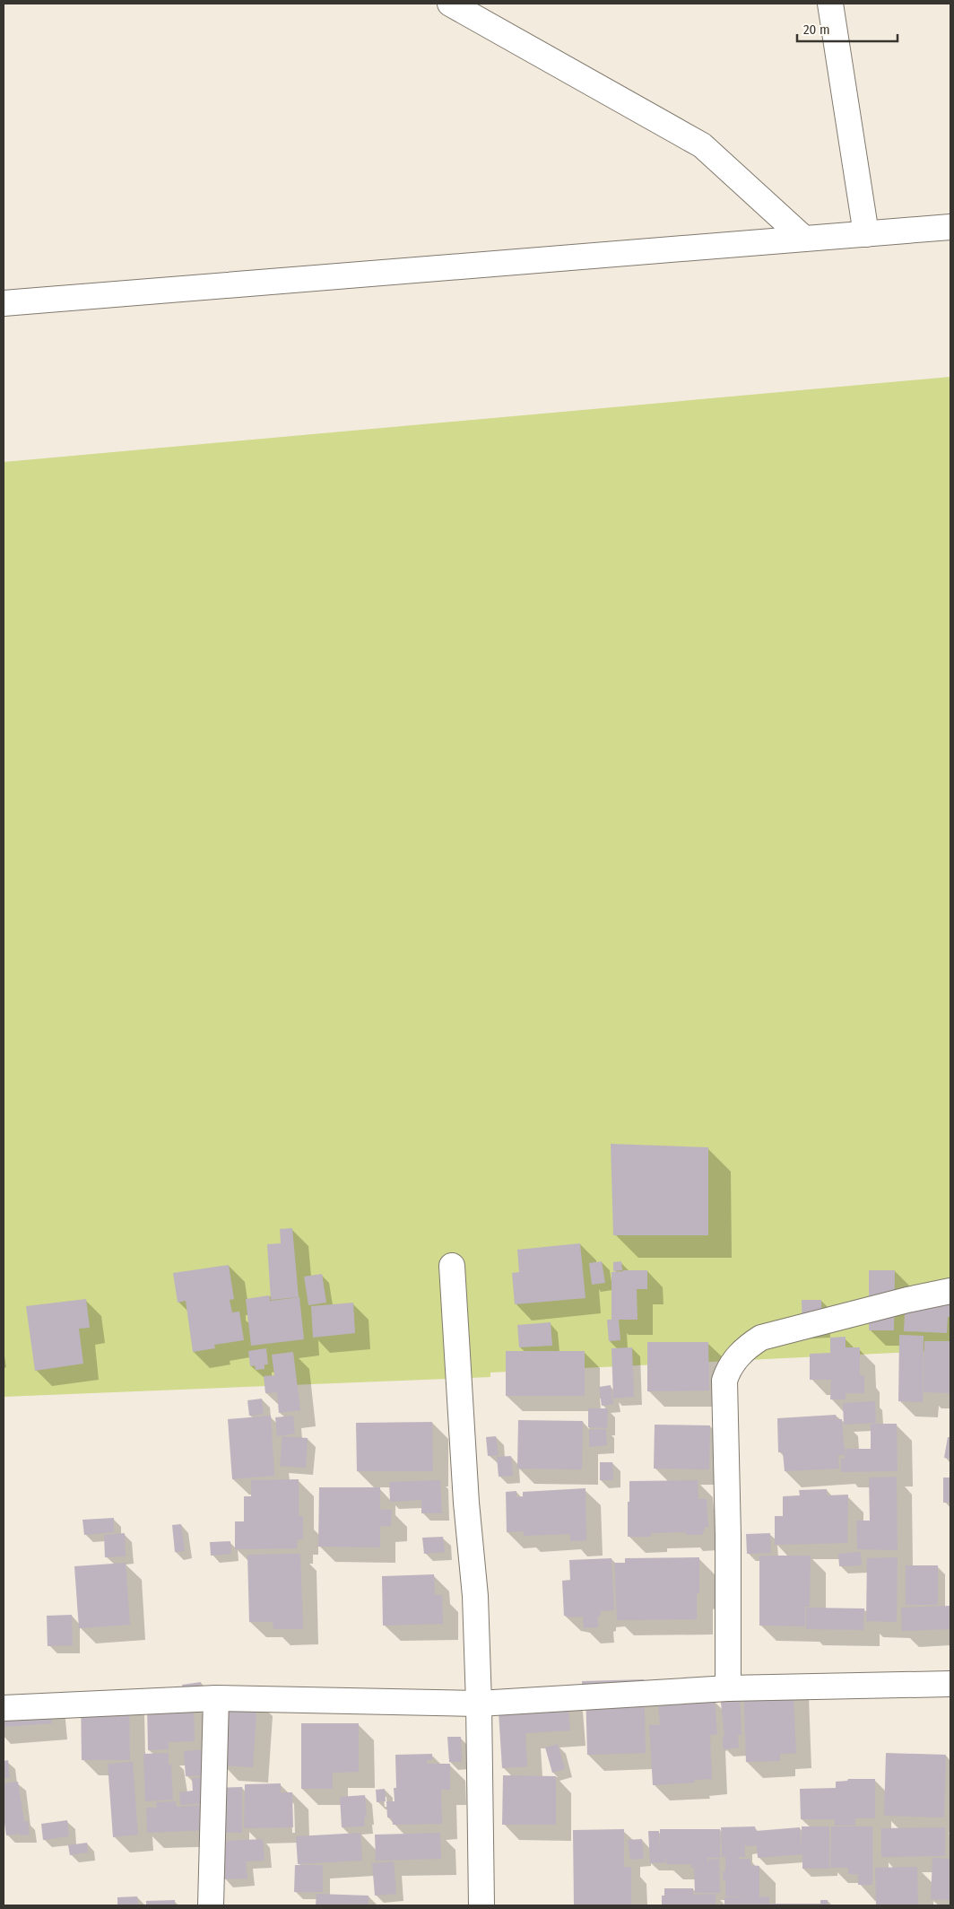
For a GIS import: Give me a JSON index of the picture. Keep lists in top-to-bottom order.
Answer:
{
  "scale_bar": "20 m"
}
